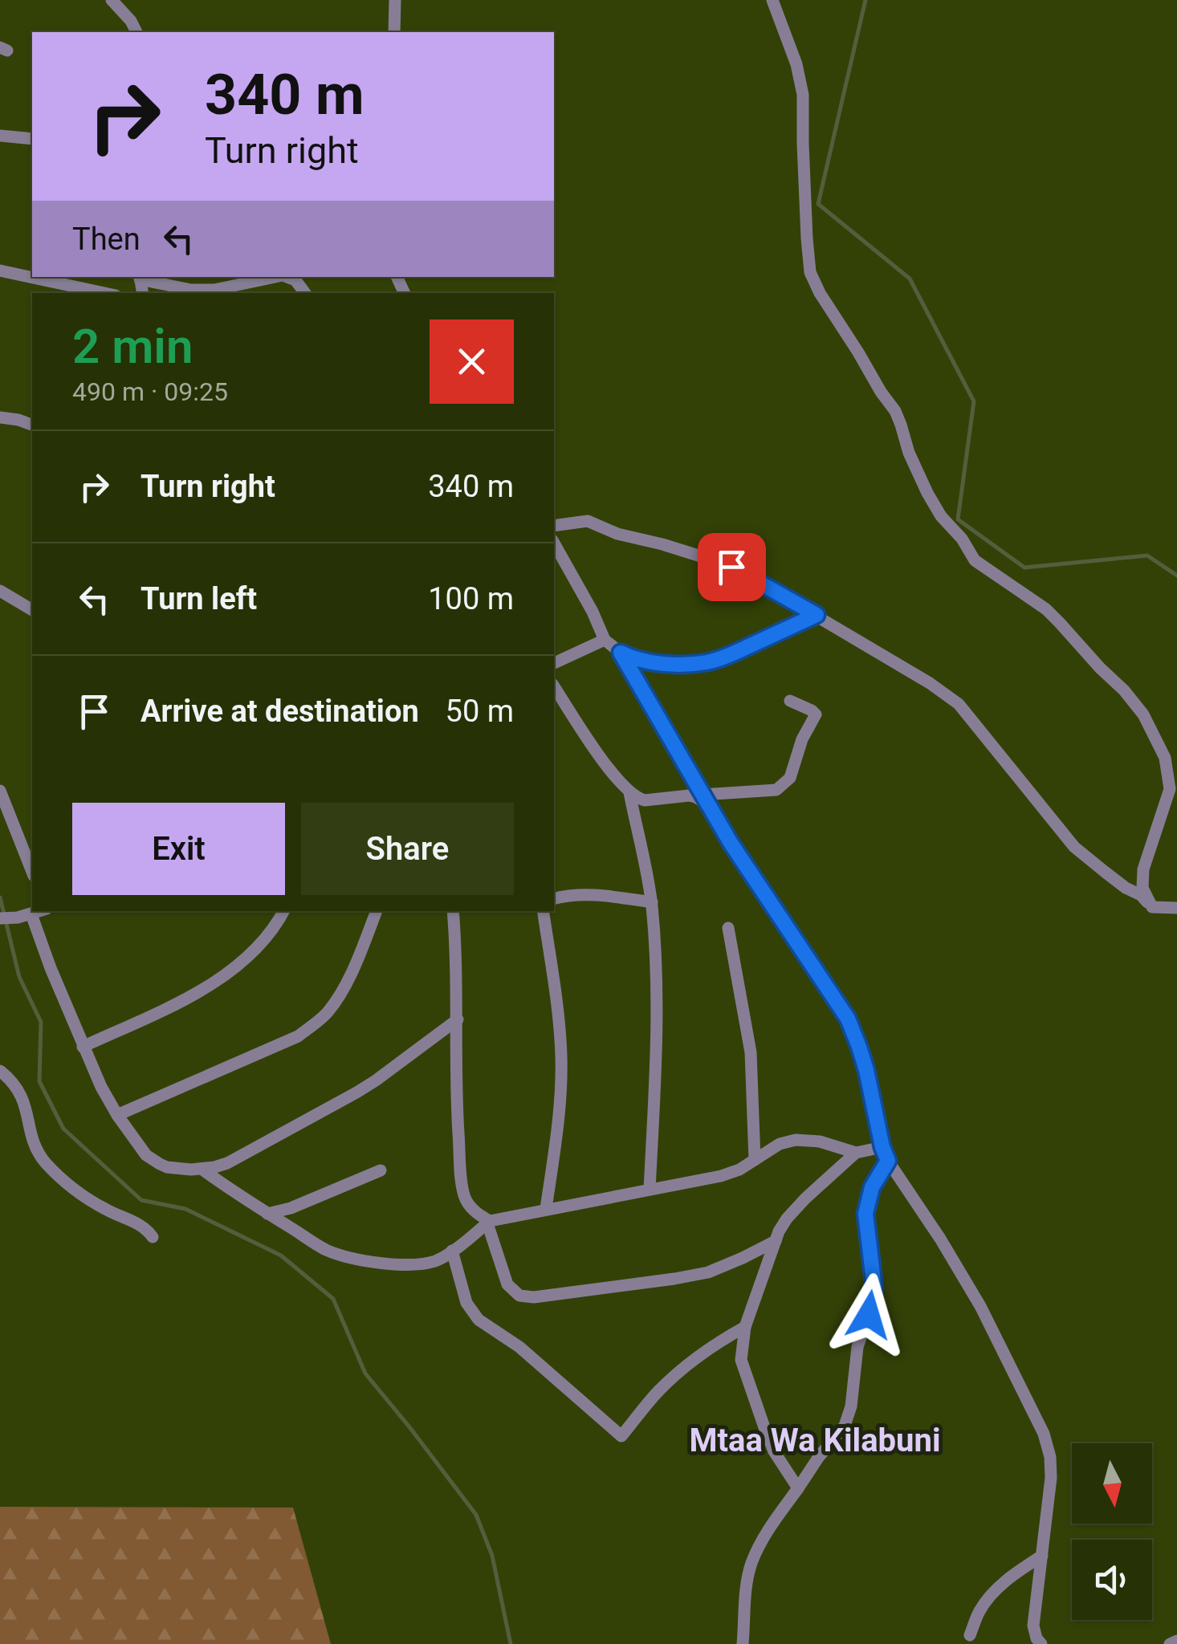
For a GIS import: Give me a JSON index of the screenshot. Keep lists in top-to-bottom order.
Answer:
{
  "districts": ["Mtaa Wa Kilabuni"],
  "north": "bottom",
  "page": {
    "turn": ["340 m", "Turn right"],
    "then": "Then",
    "heading": ["2 min", "490 m · 09:25"],
    "list": [
      {
        "name": "Turn right",
        "value": "340 m"
      },
      {
        "name": "Turn left",
        "value": "100 m"
      },
      {
        "name": "Arrive at destination",
        "value": "50 m"
      }
    ],
    "buttons": ["Exit", "Share"]
  }
}
